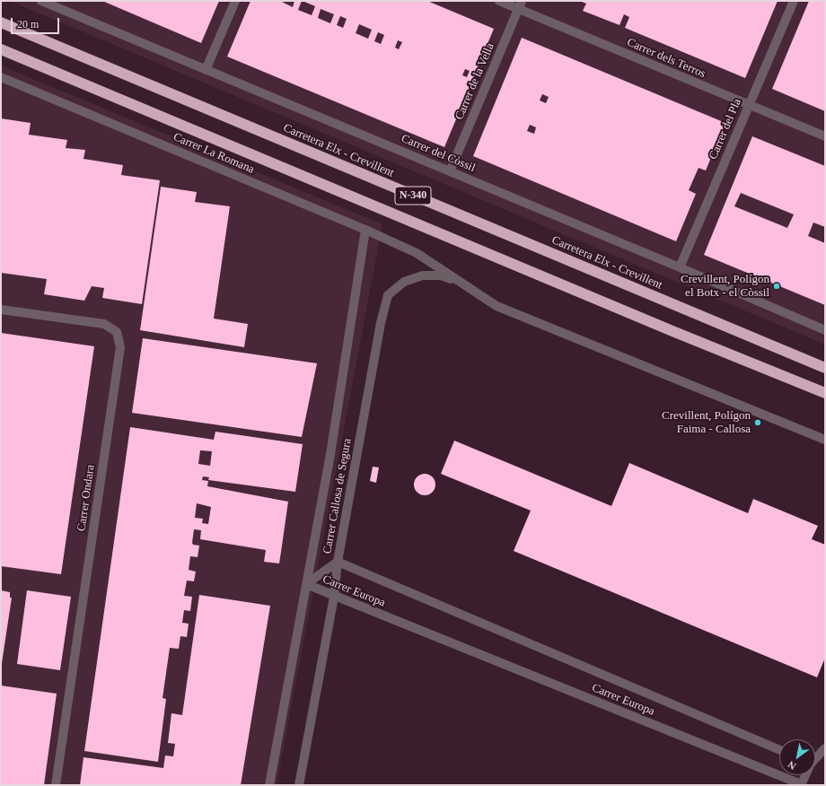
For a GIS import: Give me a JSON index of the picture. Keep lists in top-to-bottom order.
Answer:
{
  "streets": {
    "highway": ["Carretera Elx - Crevillent", "N-340"],
    "street": [
      "Carrer dels Terros",
      "Carrer de la Vella",
      "Carrer del Pla",
      "Carrer La Romana",
      "Carrer del Còssil",
      "Carrer Callosa de Segura",
      "Carrer Ondara",
      "Carrer Europa"
    ]
  },
  "crossings": [
    ["Carrer dels Terros", "Carrer de la Vella"],
    ["Carrer dels Terros", "Carrer del Pla"],
    ["Carrer de la Vella", "Carrer del Còssil"],
    ["Carrer del Pla", "Carrer del Còssil"],
    ["Carrer La Romana", "Carrer Callosa de Segura"],
    ["Carrer Callosa de Segura", "Carrer Europa"]
  ],
  "places": ["Crevillent, Polígon el Botx - el Còssil", "Crevillent, Polígon Faima - Callosa"],
  "scale_bar": "20 m",
  "north": "bottom left"
}
